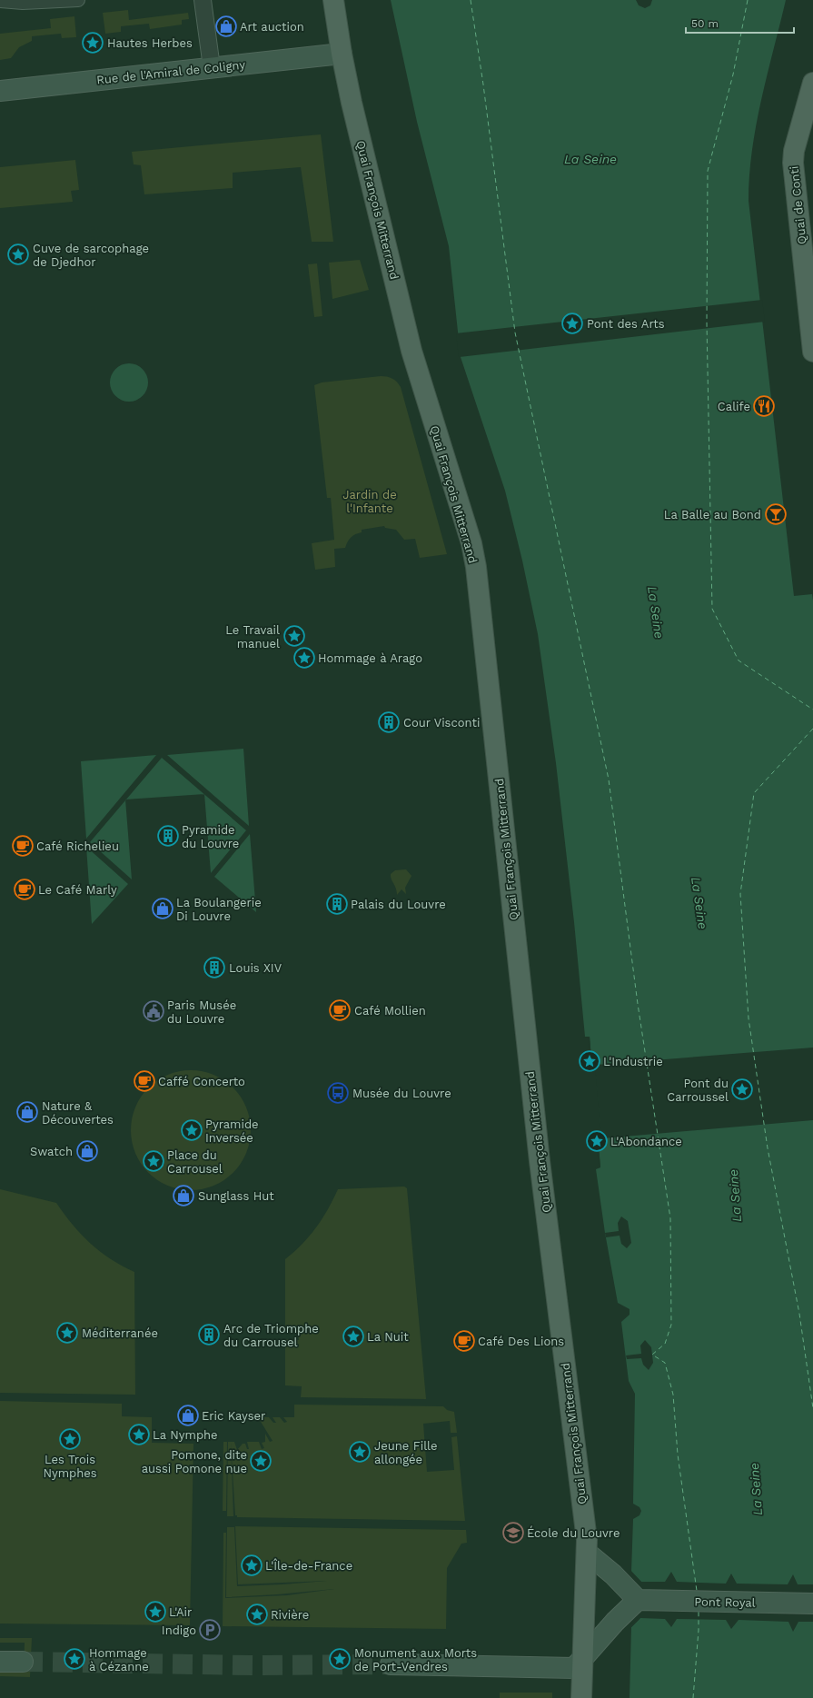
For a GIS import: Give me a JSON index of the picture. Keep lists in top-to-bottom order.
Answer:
{
  "streets": {
    "main road": [
      "Rue de l'Amiral de Coligny",
      "Quai de Conti",
      "Quai François Mitterrand",
      "Pont Royal"
    ]
  },
  "crossings": [
    ["Rue de l'Amiral de Coligny", "Quai François Mitterrand"]
  ],
  "water": ["La Seine"],
  "parks": ["Jardin de l'Infante"],
  "places": {
    "shop": [
      "Art auction",
      "La Boulangerie Di Louvre",
      "Nature & Découvertes",
      "Swatch",
      "Sunglass Hut",
      "Eric Kayser"
    ],
    "place": [
      "Hautes Herbes",
      "Cuve de sarcophage de Djedhor",
      "Pont des Arts",
      "Le Travail manuel",
      "Hommage à Arago",
      "L'Industrie",
      "Pont du Carroussel",
      "Pyramide Inversée",
      "L'Abondance",
      "Place du Carrousel",
      "Méditerranée",
      "La Nuit",
      "La Nymphe",
      "Les Trois Nymphes",
      "Jeune Fille allongée",
      "Pomone, dite aussi Pomone nue",
      "L'Île-de-France",
      "L'Air",
      "Rivière",
      "Hommage à Cézanne",
      "Monument aux Morts de Port-Vendres"
    ],
    "restaurant": ["Calife"],
    "bar": ["La Balle au Bond"],
    "building": [
      "Cour Visconti",
      "Pyramide du Louvre",
      "Palais du Louvre",
      "Louis XIV",
      "Arc de Triomphe du Carrousel"
    ],
    "cafe": [
      "Café Richelieu",
      "Le Café Marly",
      "Café Mollien",
      "Caffé Concerto",
      "Café Des Lions"
    ],
    "public building": ["Paris Musée du Louvre"],
    "bus stop": ["Musée du Louvre"],
    "school or university": ["École du Louvre"],
    "parking": ["Indigo"]
  },
  "scale_bar": "50 m"
}
